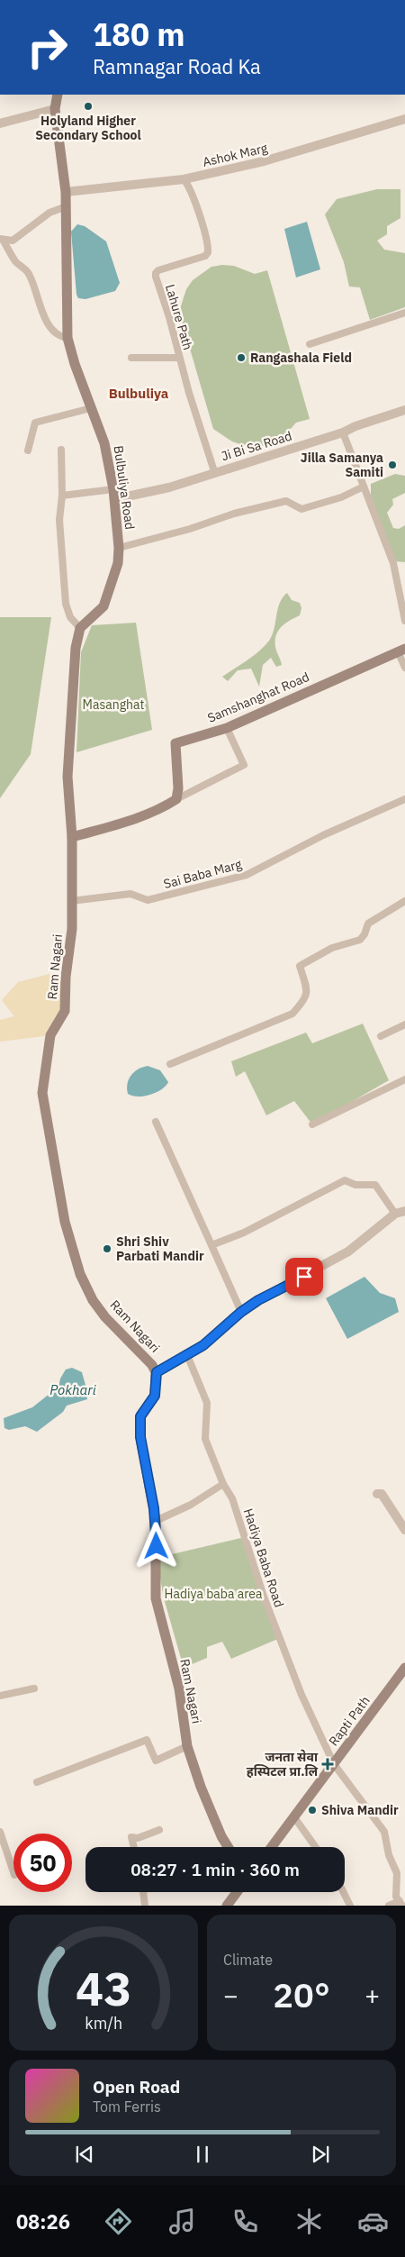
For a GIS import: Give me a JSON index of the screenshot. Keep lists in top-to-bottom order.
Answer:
{
  "streets": {
    "main road": [
      "Bulbuliya Road",
      "Samshanghat Road",
      "Ram Nagari",
      "Rapti Path"
    ],
    "street": [
      "Ashok Marg",
      "Lahure Path",
      "Ji Bi Sa Road",
      "Sai Baba Marg",
      "Hadiya Baba Road"
    ]
  },
  "crossings": [
    ["Ashok Marg", "Lahure Path"],
    ["Ashok Marg", "Bulbuliya Road"],
    ["Lahure Path", "Ji Bi Sa Road"],
    ["Ji Bi Sa Road", "Bulbuliya Road"],
    ["Sai Baba Marg", "Ram Nagari"],
    ["Hadiya Baba Road", "Rapti Path"]
  ],
  "districts": ["Bulbuliya"],
  "water": ["Pokhari"],
  "parks": ["Masanghat", "Hadiya baba area"],
  "places": {
    "other": [
      "Holyland Higher Secondary School",
      "Rangashala Field",
      "Jilla Samanya Samiti",
      "Shri Shiv Parbati Mandir",
      "Shiva Mandir"
    ],
    "health": ["जनता सेवा हस्पिटल प्रा.लि"]
  },
  "page": {
    "turn": ["180 m", "Ramnagar Road Ka"],
    "limit": "50",
    "trip": "08:27 · 1 min · 360 m",
    "tile": "Climate",
    "heat": ["−", "20°", "+"],
    "song": ["Open Road", "Tom Ferris"],
    "tabs": "08:26",
    "gauge": ["43", "km/h"]
  }
}
